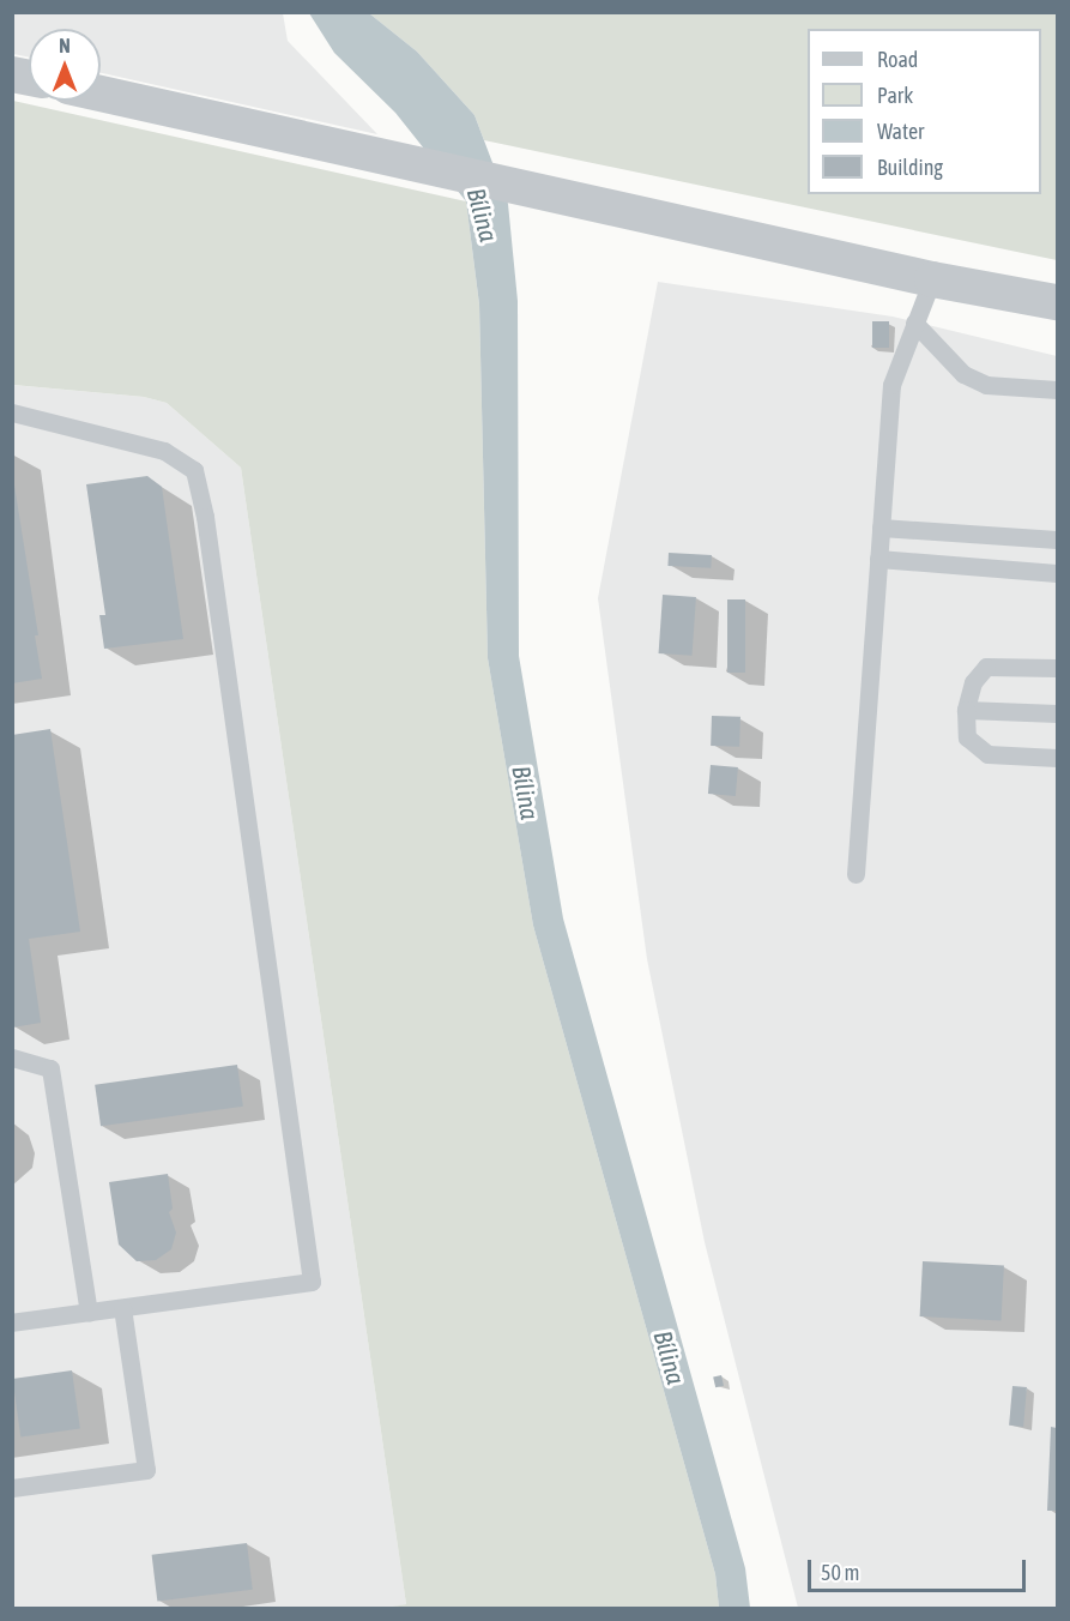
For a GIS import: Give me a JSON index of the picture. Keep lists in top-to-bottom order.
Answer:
{
  "water": ["Bílina"],
  "legend": [
    "Road",
    "Park",
    "Water",
    "Building"
  ],
  "scale_bar": "50 m",
  "north": "top"
}
